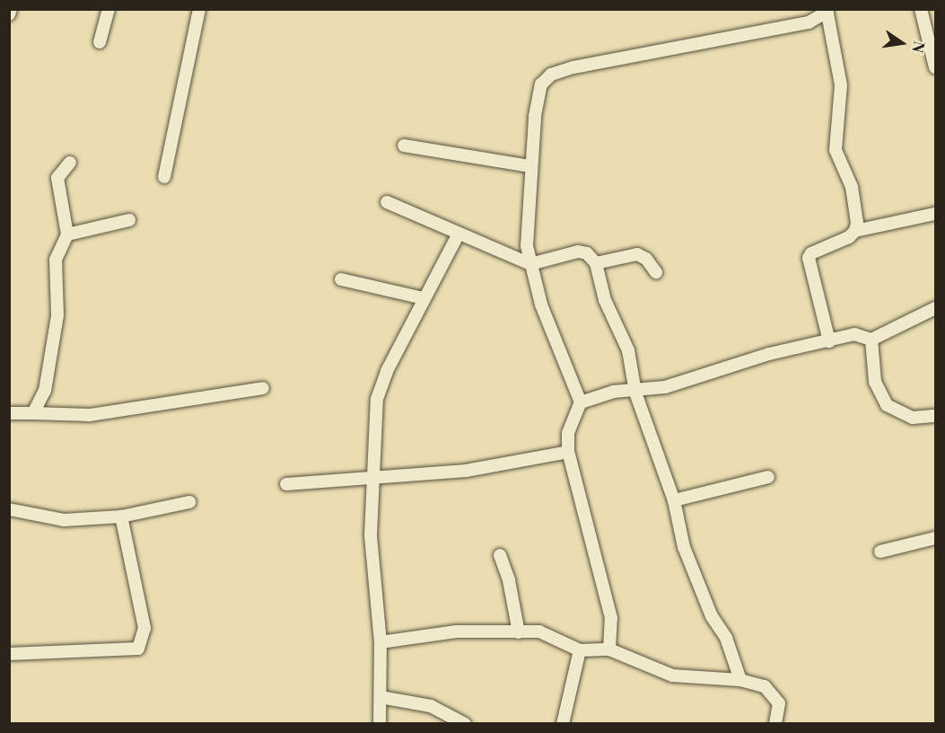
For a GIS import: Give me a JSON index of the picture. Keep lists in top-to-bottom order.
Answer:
{
  "north": "right"
}
